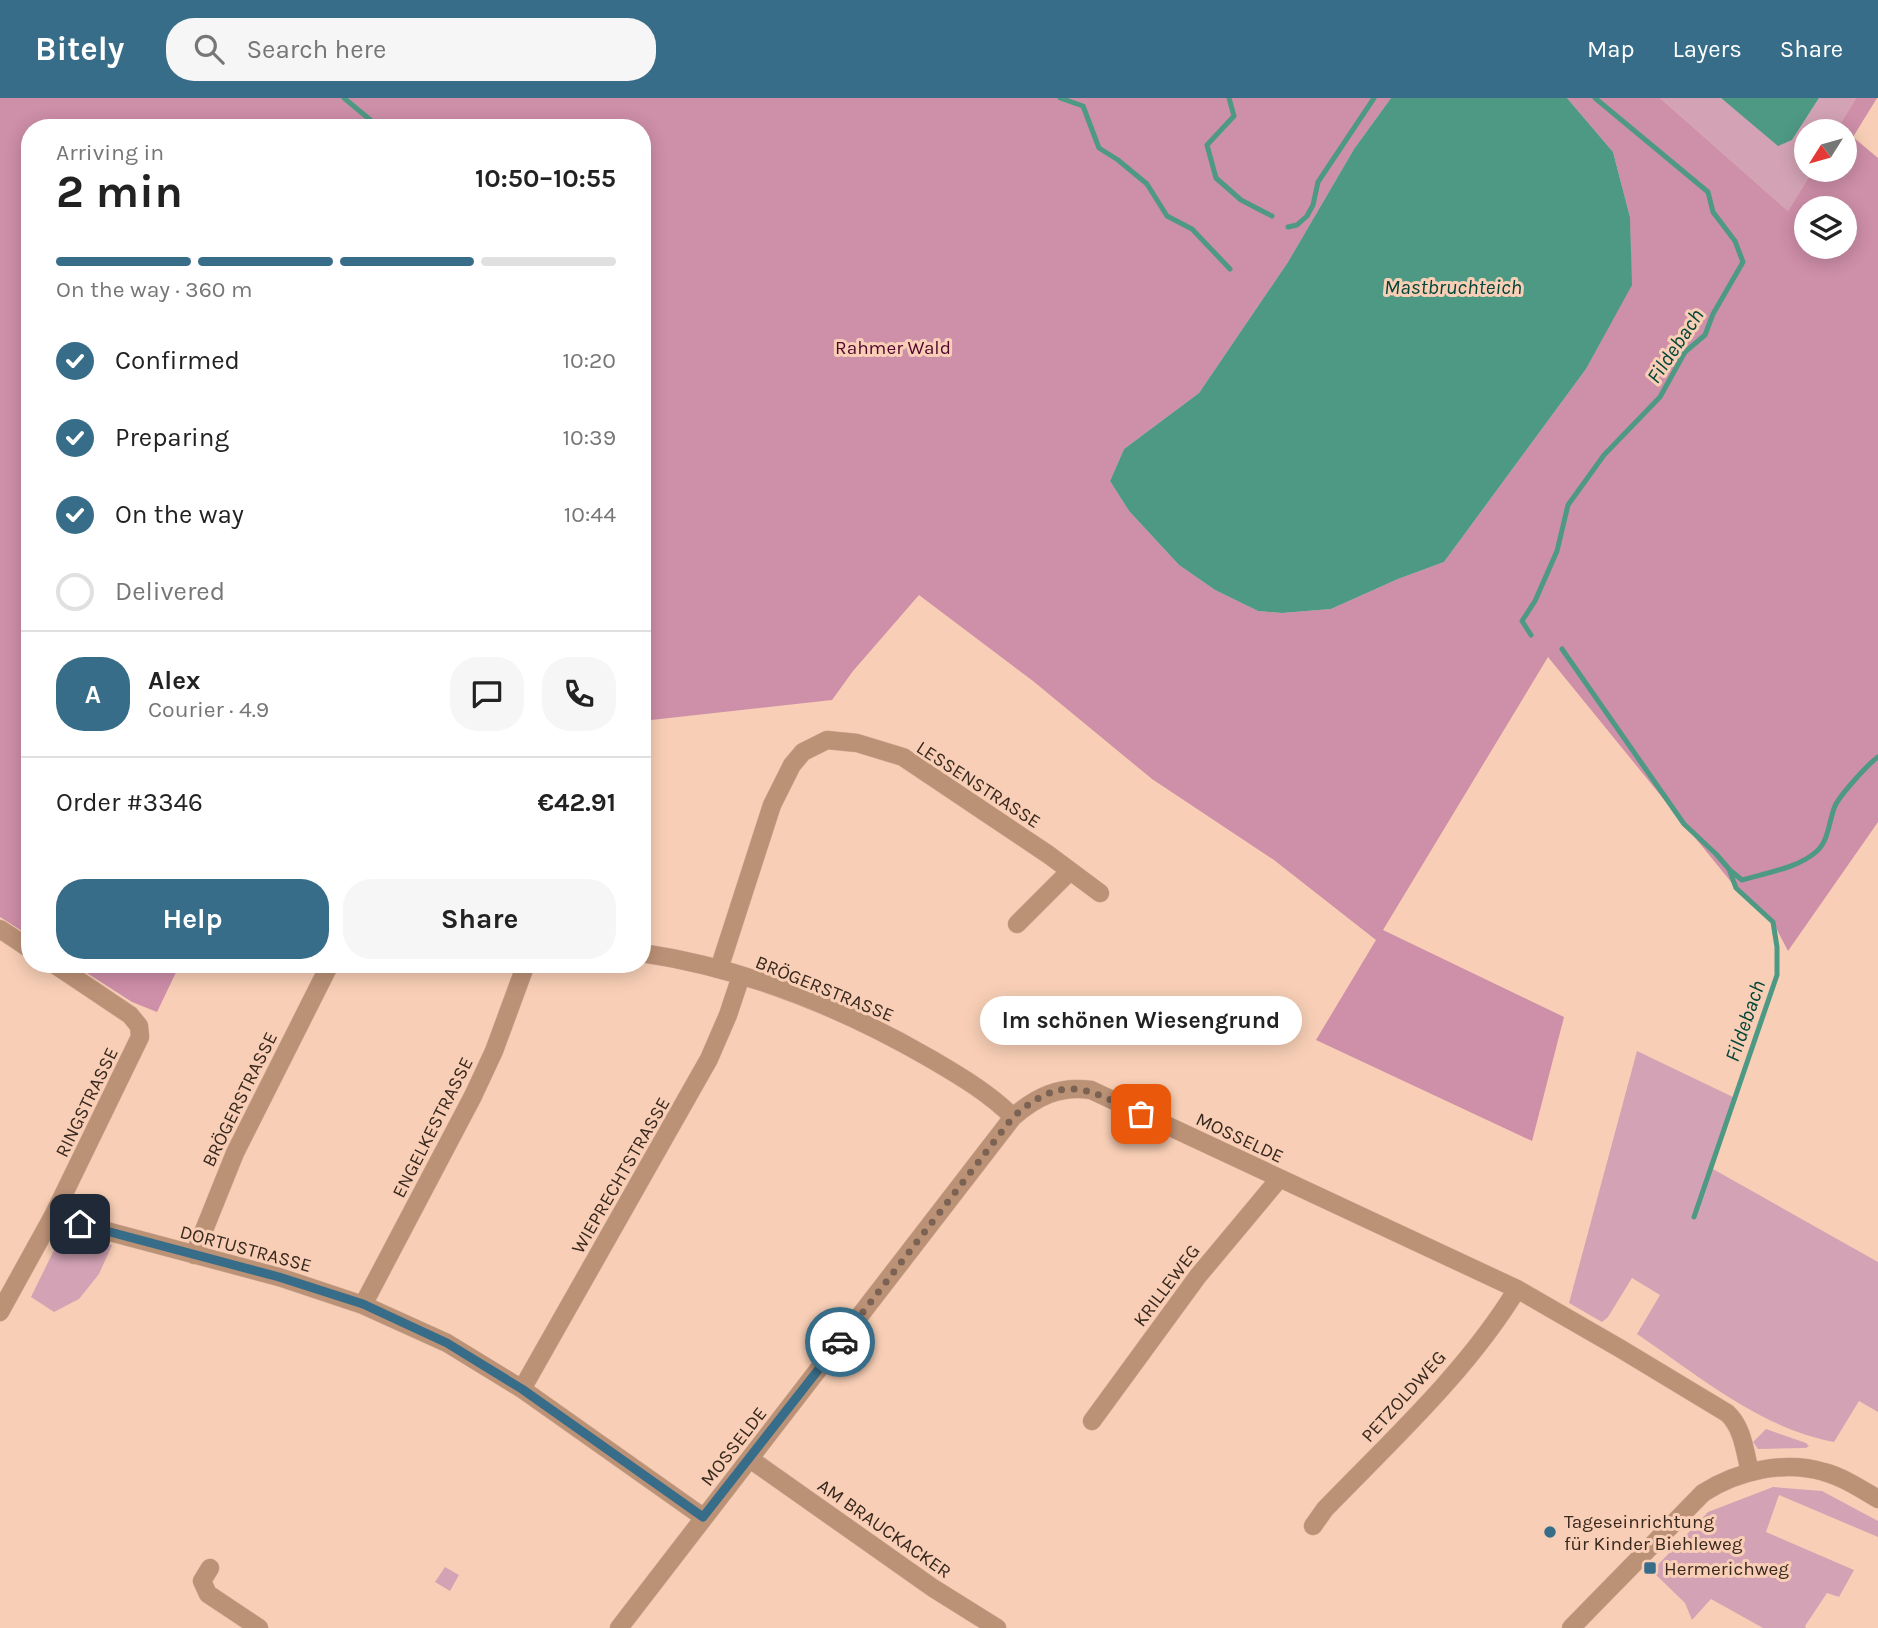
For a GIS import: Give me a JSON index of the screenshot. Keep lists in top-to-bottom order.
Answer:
{
  "streets": {
    "street": [
      "LESSENSTRASSE",
      "BRÖGERSTRASSE",
      "RINGSTRASSE",
      "ENGELKESTRASSE",
      "MOSSELDE",
      "WIEPRECHTSTRASSE",
      "DORTUSTRASSE",
      "KRILLEWEG",
      "PETZOLDWEG",
      "AM BRAUCKACKER"
    ]
  },
  "crossings": [
    ["LESSENSTRASSE", "BRÖGERSTRASSE"],
    ["BRÖGERSTRASSE", "MOSSELDE"],
    ["BRÖGERSTRASSE", "WIEPRECHTSTRASSE"],
    ["BRÖGERSTRASSE", "DORTUSTRASSE"],
    ["RINGSTRASSE", "DORTUSTRASSE"],
    ["ENGELKESTRASSE", "DORTUSTRASSE"],
    ["MOSSELDE", "DORTUSTRASSE"],
    ["MOSSELDE", "KRILLEWEG"],
    ["MOSSELDE", "PETZOLDWEG"],
    ["MOSSELDE", "AM BRAUCKACKER"],
    ["WIEPRECHTSTRASSE", "DORTUSTRASSE"]
  ],
  "water": ["Mastbruchteich", "Fildebach"],
  "parks": ["Rahmer Wald"],
  "places": {
    "other": ["Im schönen Wiesengrund", "Tageseinrichtung für Kinder Biehleweg"],
    "transit": ["Hermerichweg"]
  },
  "north": "bottom left",
  "page": {
    "header": "Bitely",
    "search": "Search here",
    "nav": ["Map", "Layers", "Share"],
    "heading": ["2 min", "Arriving in", "10:50–10:55"],
    "panel": [
      "Alex",
      "Courier · 4.9",
      "Order #3346",
      "€42.91"
    ],
    "bar": "On the way · 360 m",
    "list": [
      ["Confirmed", "10:20"],
      ["Preparing", "10:39"],
      ["On the way", "10:44"],
      "Delivered"
    ],
    "round": "A",
    "buttons": ["Help", "Share"],
    "bubble": "Im schönen Wiesengrund"
  }
}
